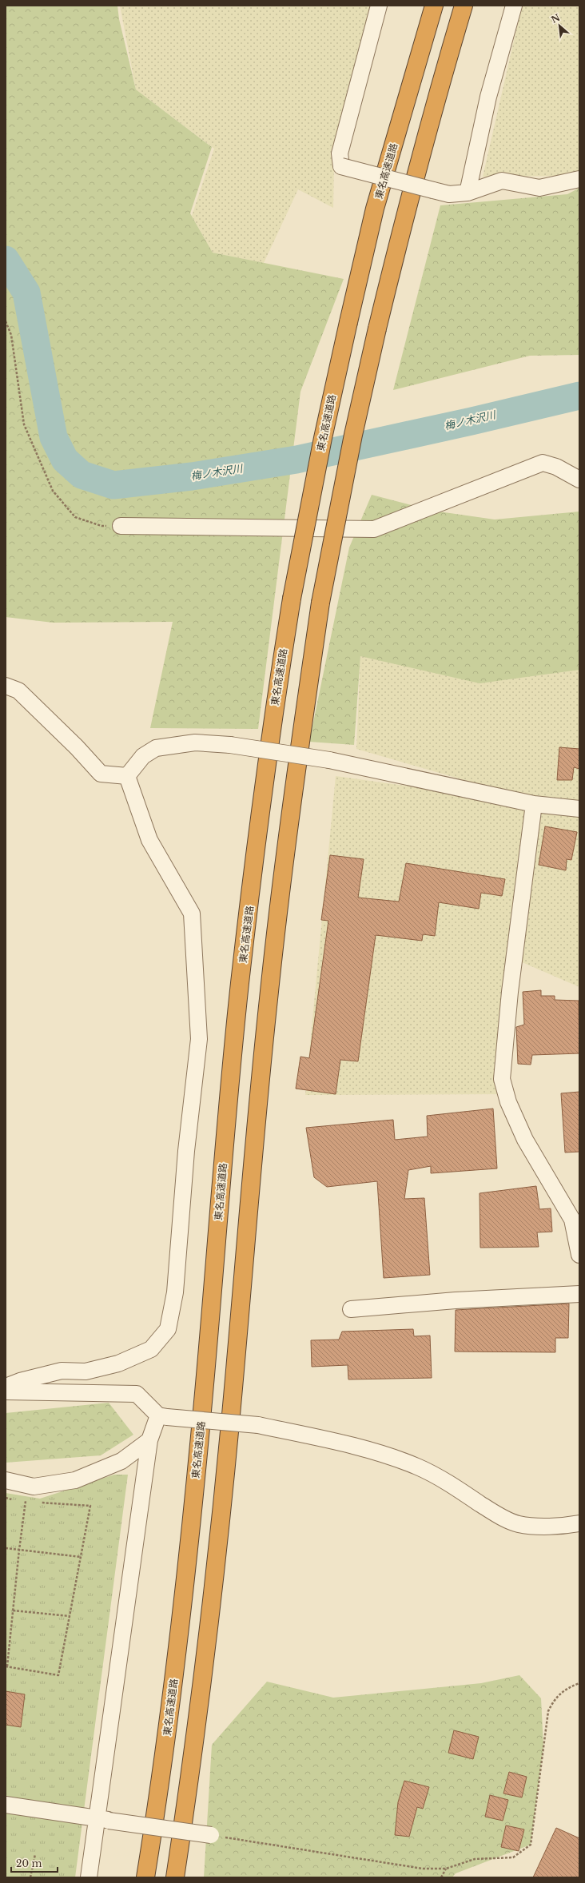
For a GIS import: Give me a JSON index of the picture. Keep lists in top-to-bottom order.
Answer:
{
  "streets": {
    "highway": ["東名高速道路"]
  },
  "water": ["梅ノ木沢川"],
  "scale_bar": "20 m",
  "north": "top left"
}
